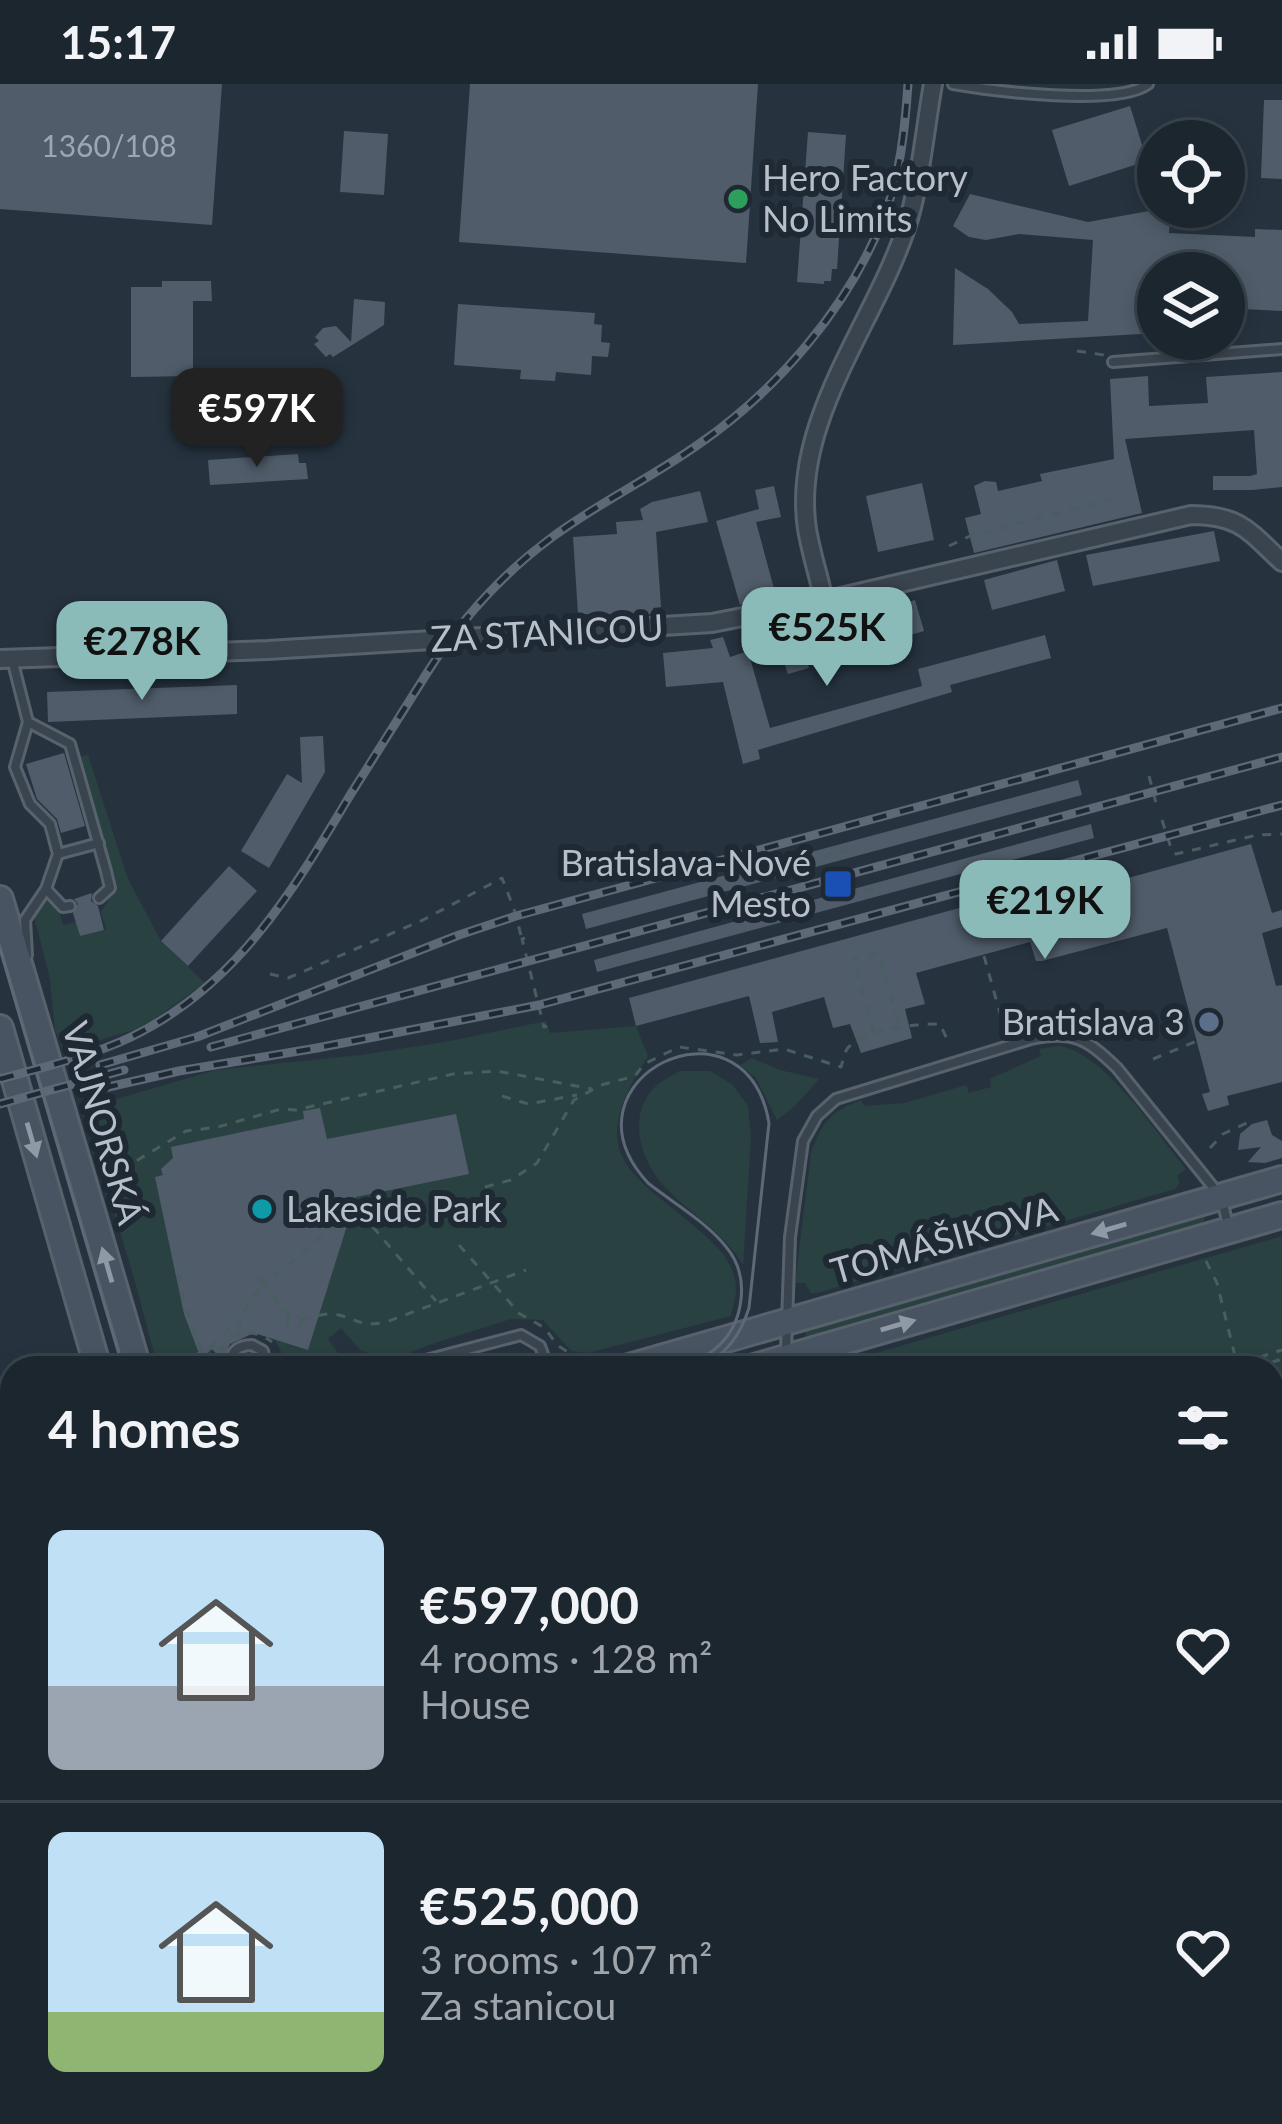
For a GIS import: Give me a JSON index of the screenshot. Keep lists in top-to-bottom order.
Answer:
{
  "streets": {
    "main road": ["VAJNORSKÁ", "TOMÁŠIKOVA"],
    "street": ["ZA STANICOU"]
  },
  "places": {
    "other": ["Hero Factory No Limits", "Bratislava 3", "Lakeside Park"],
    "transit": ["Bratislava-Nové Mesto"]
  },
  "house_numbers": ["1360/108"],
  "page": {
    "status": "15:17",
    "price": [
      "€597K",
      "€525K",
      "€278K",
      "€219K"
    ],
    "heading": "4 homes",
    "list": [
      {
        "name": "€597,000",
        "note": "4 rooms · 128 m² · House"
      },
      {
        "name": "€525,000",
        "note": "3 rooms · 107 m² · Za stanicou"
      }
    ]
  }
}
